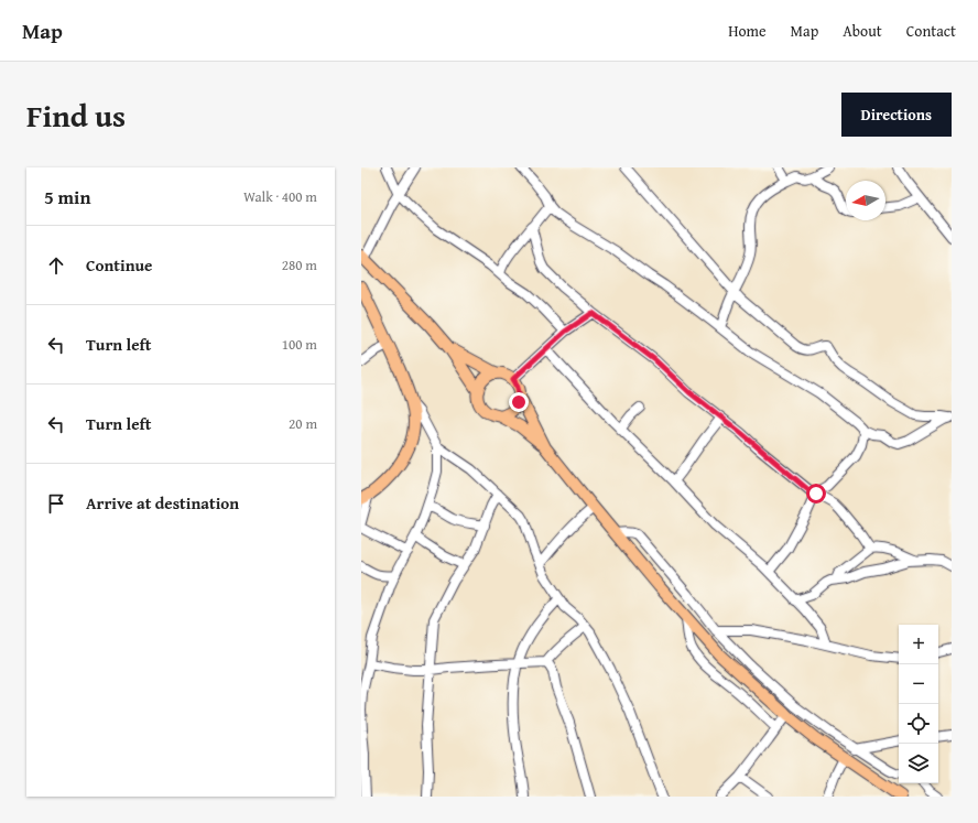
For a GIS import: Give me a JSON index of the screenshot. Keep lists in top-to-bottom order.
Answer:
{
  "north": "left",
  "page": {
    "header": "Map",
    "nav": [
      "Home",
      "Map",
      "About",
      "Contact"
    ],
    "title": "Find us",
    "buttons": "Directions",
    "heading": ["5 min", "Walk · 400 m"],
    "list": [
      ["Continue", "280 m"],
      ["Turn left", "100 m"],
      ["Turn left", "20 m"],
      "Arrive at destination"
    ],
    "map_buttons": ["+", "−"]
  }
}
